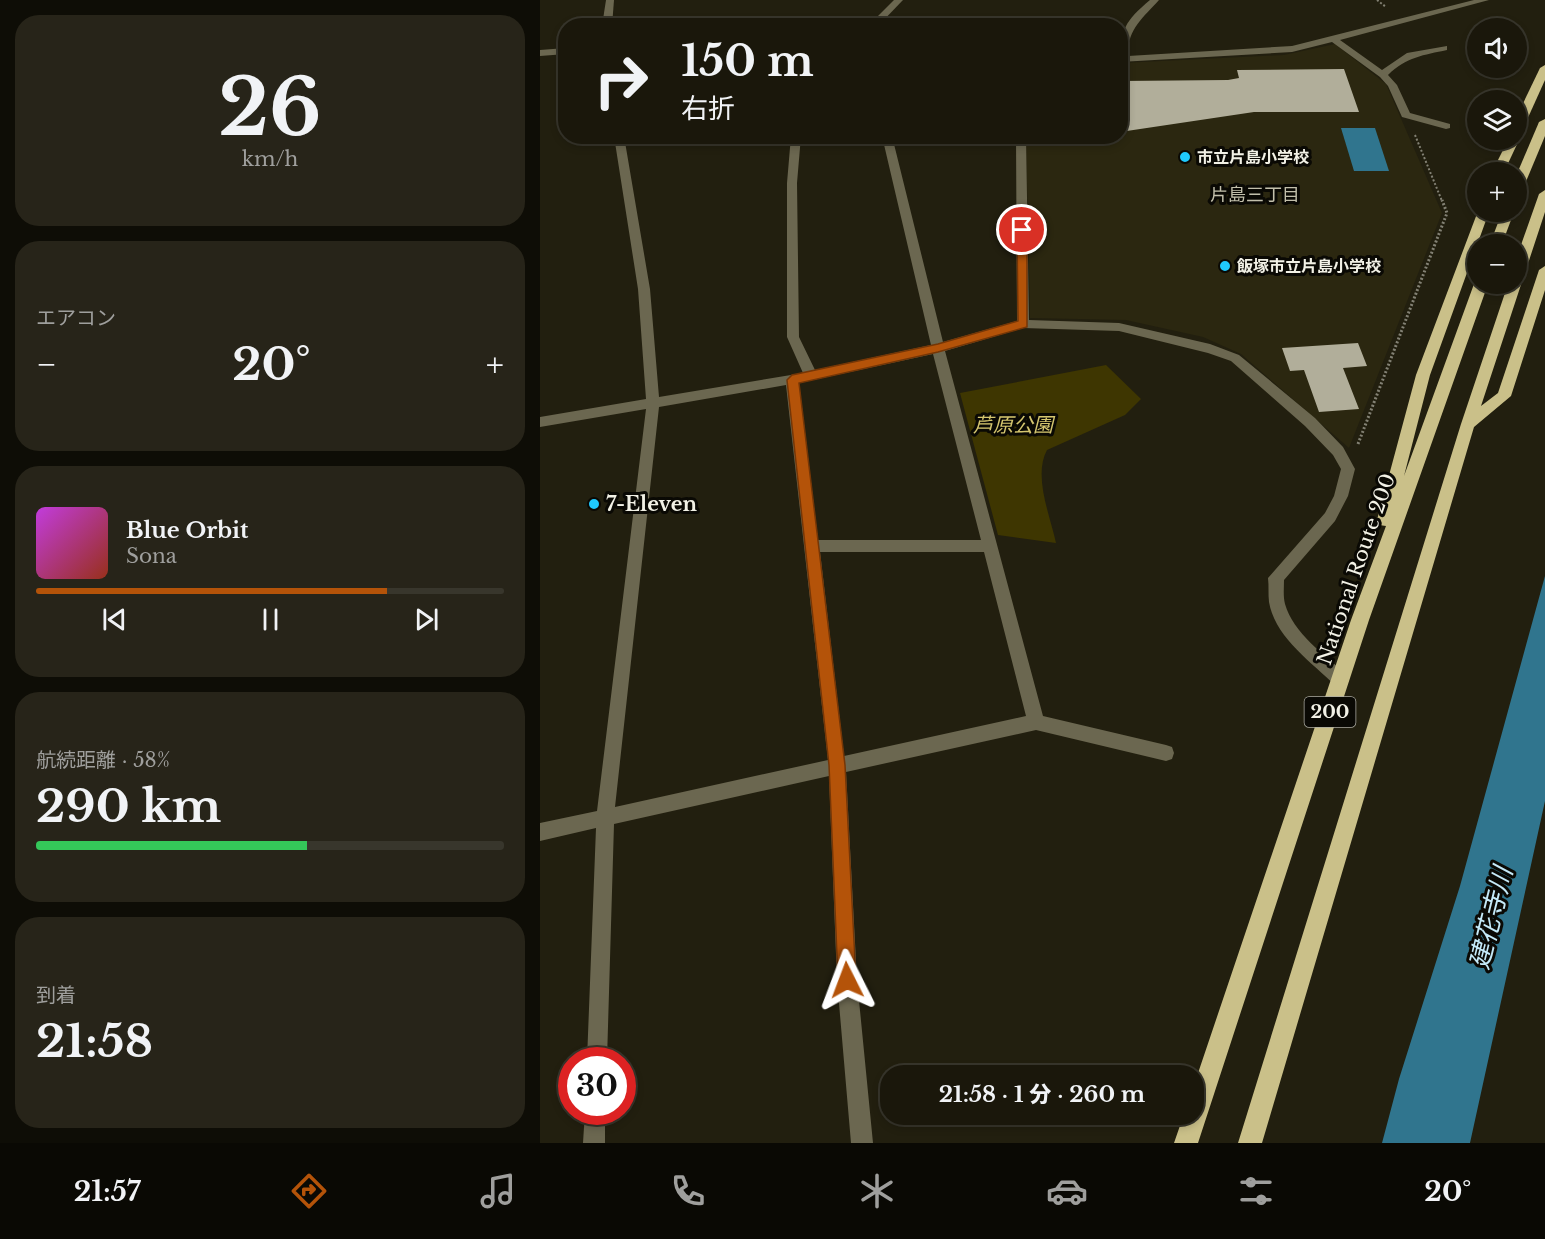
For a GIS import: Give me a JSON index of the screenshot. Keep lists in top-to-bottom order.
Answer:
{
  "streets": {
    "highway": ["National Route 200", "200"]
  },
  "districts": ["片島三丁目"],
  "water": ["建花寺川"],
  "parks": ["芦原公園"],
  "places": ["市立片島小学校", "飯塚市立片島小学校", "7-Eleven"],
  "page": {
    "tile": [
      ["26", "km/h"],
      "エアコン",
      ["航続距離 · 58%", "290 km"],
      ["到着", "21:58"]
    ],
    "map_buttons": ["+", "−"],
    "turn": ["150 m", "右折"],
    "heat": ["−", "20°", "+"],
    "song": ["Blue Orbit", "Sona"],
    "limit": "30",
    "trip": "21:58 · 1 分 · 260 m",
    "tabs": ["21:57", "20°"]
  }
}
